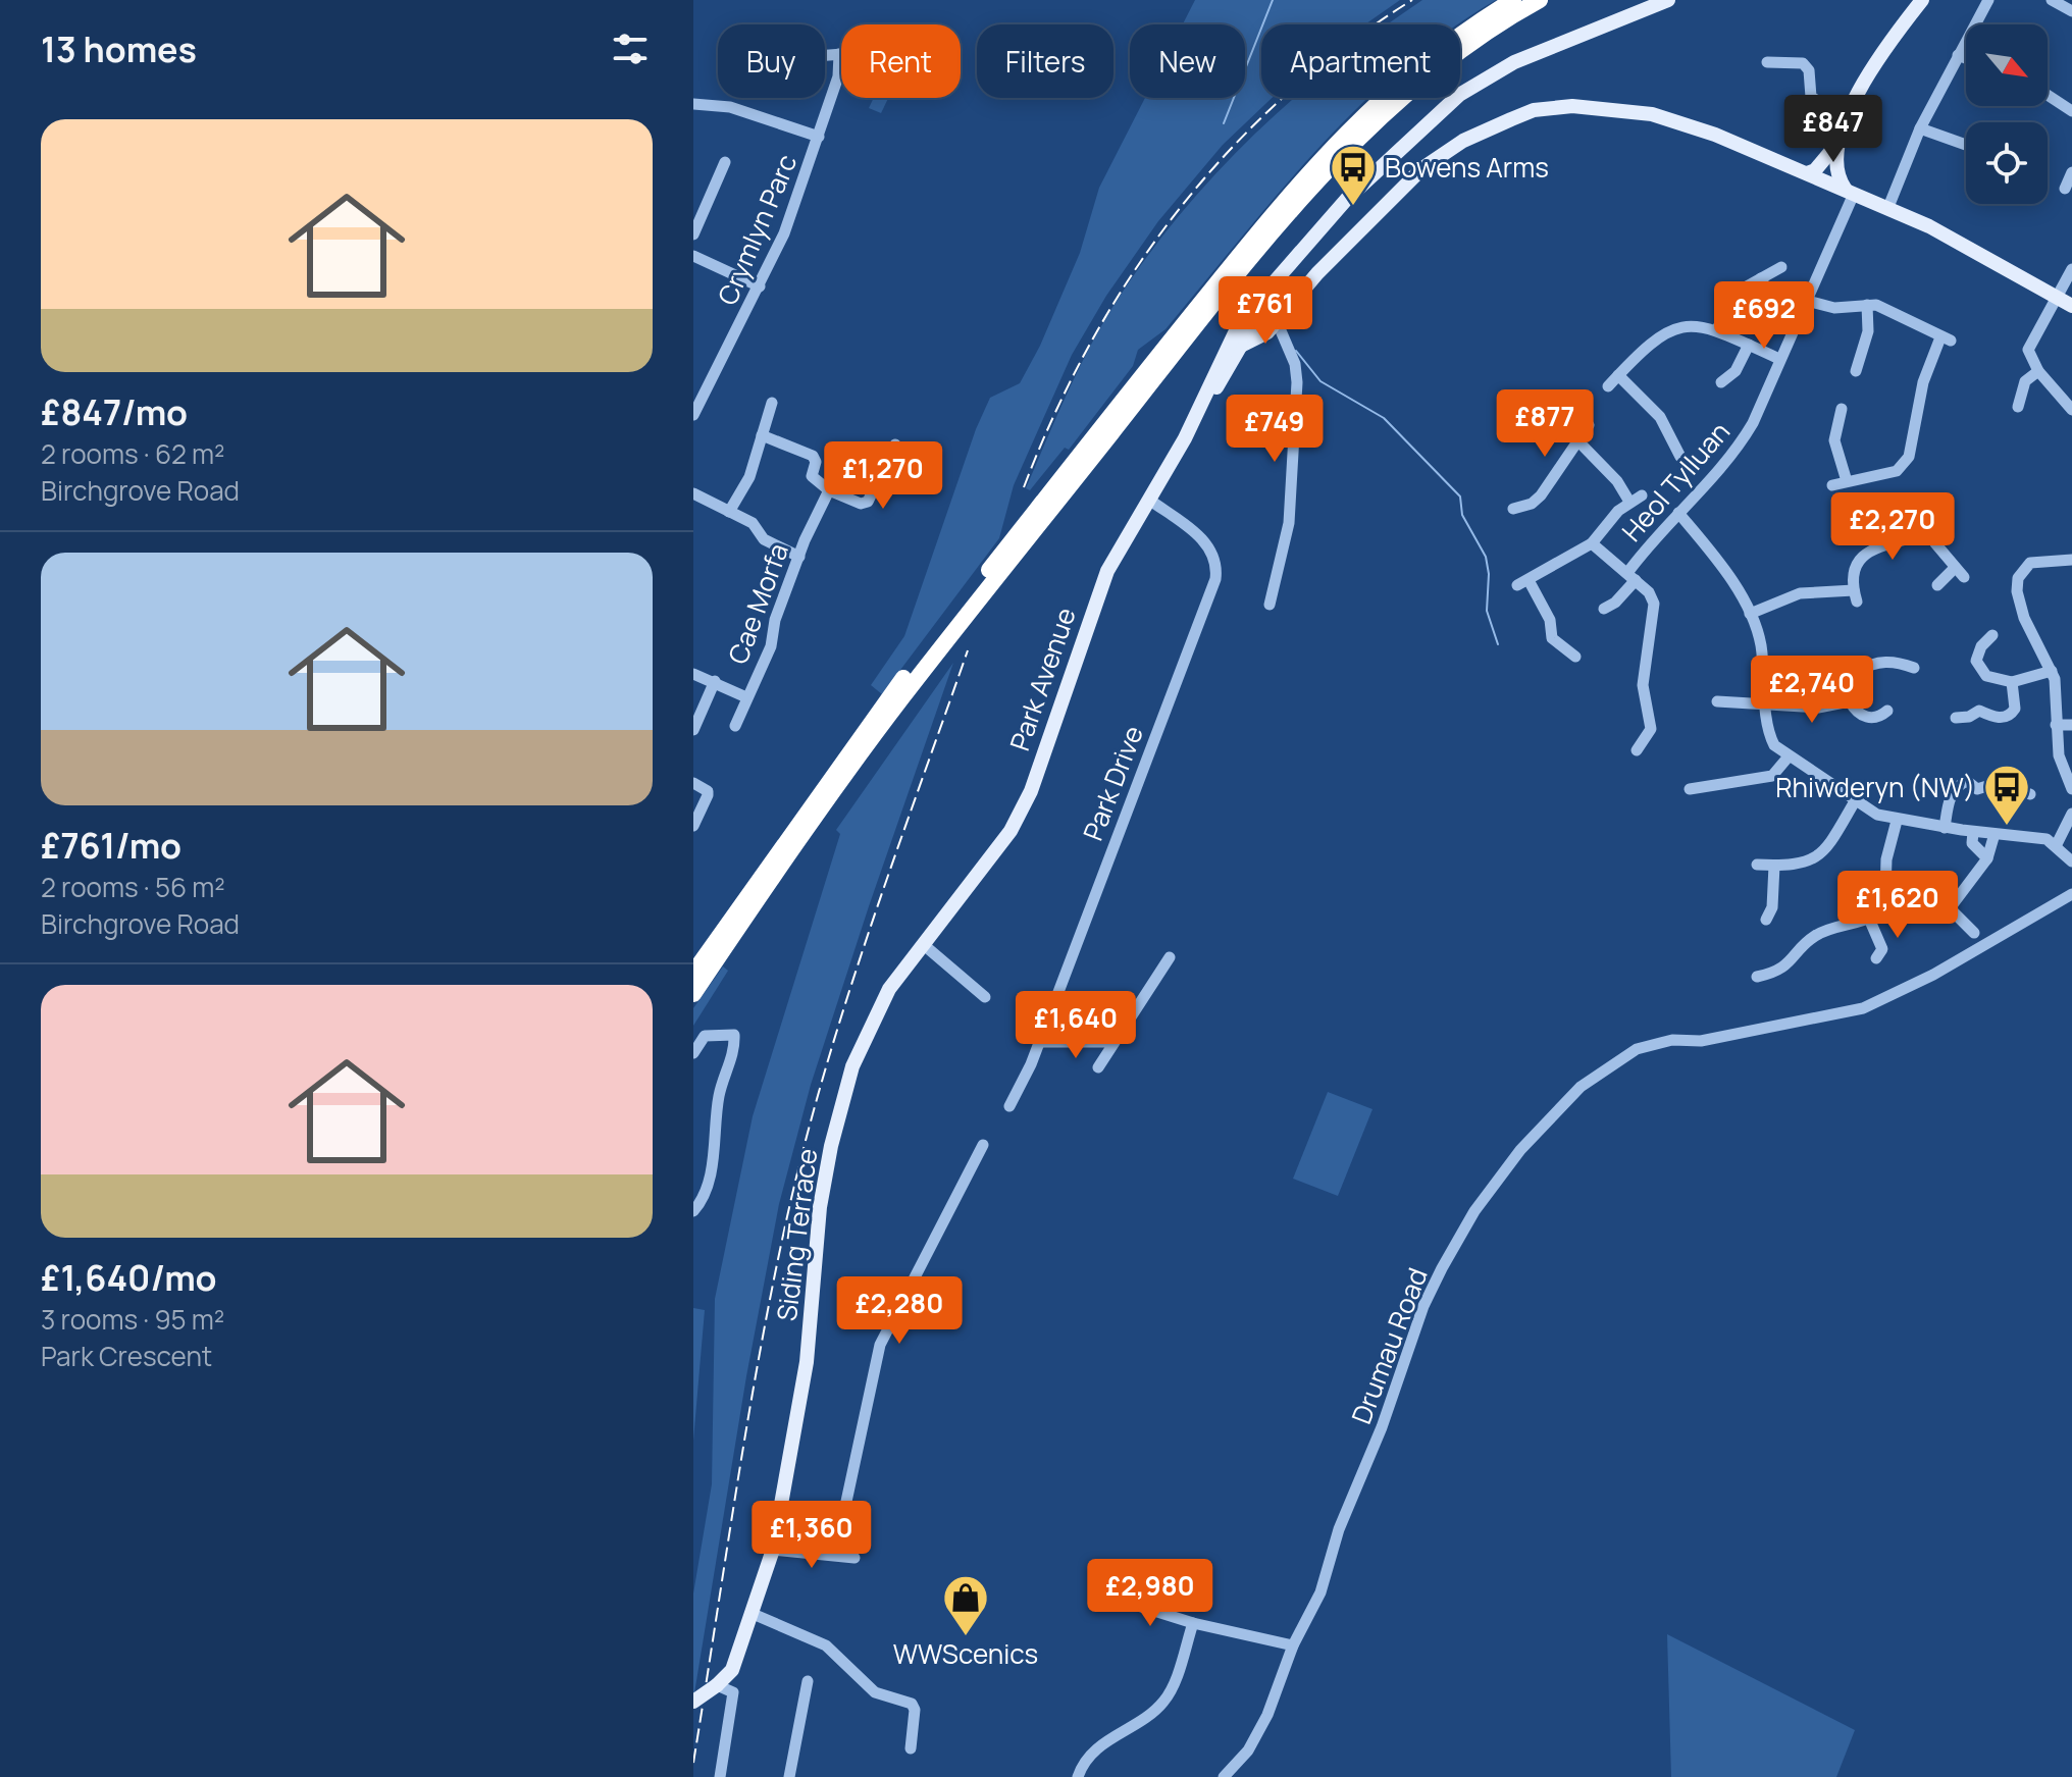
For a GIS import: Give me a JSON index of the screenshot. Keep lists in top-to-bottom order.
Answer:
{
  "streets": {
    "main road": ["Park Avenue", "Siding Terrace"],
    "street": [
      "Crymlyn Parc",
      "Heol Tylluan",
      "Cae Morfa",
      "Park Drive",
      "Drumau Road"
    ]
  },
  "crossings": [
    ["Park Avenue", "Park Drive"],
    ["Park Avenue", "Siding Terrace"]
  ],
  "places": {
    "bus stop": ["Bowens Arms", "Rhiwderyn (NW)"],
    "shop": ["WWScenics"]
  },
  "north": "bottom right",
  "page": {
    "heading": "13 homes",
    "chip": [
      "Buy",
      "Rent",
      "Filters",
      "New",
      "Apartment"
    ],
    "price": [
      "£847",
      "£761",
      "£692",
      "£877",
      "£749",
      "£1,270",
      "£2,270",
      "£2,740",
      "£1,620",
      "£1,640",
      "£2,280",
      "£1,360",
      "£2,980"
    ],
    "list": [
      {
        "name": "£847/mo",
        "note": "2 rooms · 62 m² · Birchgrove Road"
      },
      {
        "name": "£761/mo",
        "note": "2 rooms · 56 m² · Birchgrove Road"
      },
      {
        "name": "£1,640/mo",
        "note": "3 rooms · 95 m² · Park Crescent"
      }
    ]
  }
}
